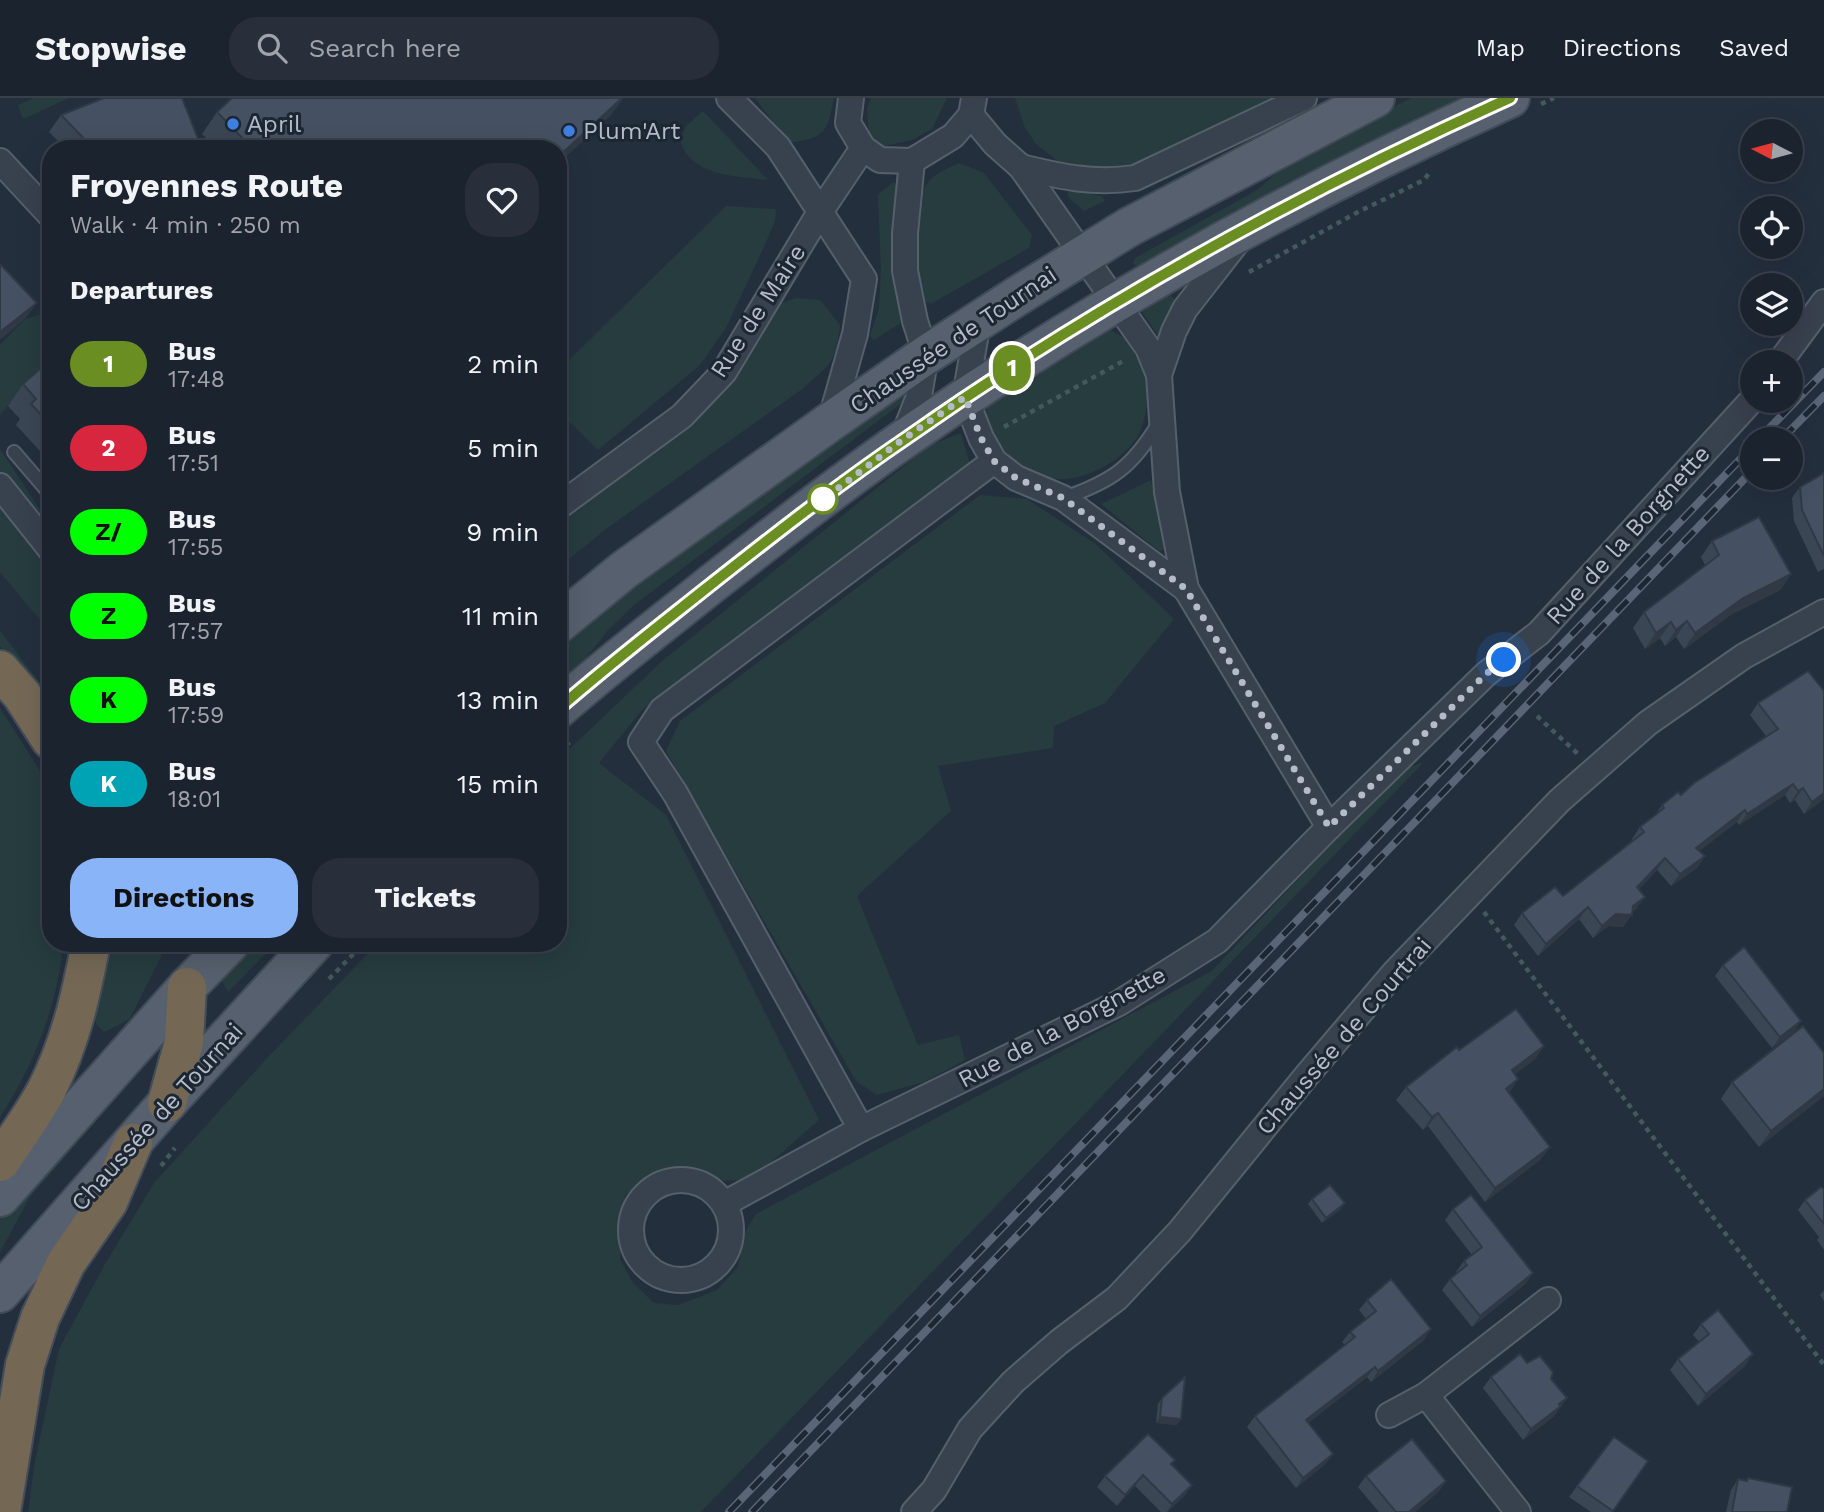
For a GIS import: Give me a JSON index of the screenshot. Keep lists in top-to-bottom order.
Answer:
{
  "streets": {
    "main road": ["Chaussée de Tournai"],
    "street": ["Rue de Maire", "Rue de la Borgnette", "Chaussée de Courtrai"]
  },
  "crossings": [
    ["Rue de Maire", "Chaussée de Tournai"]
  ],
  "places": ["April", "Plum'Art"],
  "lines": ["bus line 1"],
  "north": "left",
  "page": {
    "header": "Stopwise",
    "search": "Search here",
    "nav": ["Map", "Directions", "Saved"],
    "on_map": "1",
    "map_buttons": ["+", "−"],
    "heading": [
      ["Froyennes Route", "Walk · 4 min · 250 m"],
      "Departures"
    ],
    "list": [
      {
        "mark": "1",
        "name": "Bus",
        "note": "17:48",
        "value": "2 min"
      },
      {
        "mark": "2",
        "name": "Bus",
        "note": "17:51",
        "value": "5 min"
      },
      {
        "mark": "Z/",
        "name": "Bus",
        "note": "17:55",
        "value": "9 min"
      },
      {
        "mark": "Z",
        "name": "Bus",
        "note": "17:57",
        "value": "11 min"
      },
      {
        "mark": "K",
        "name": "Bus",
        "note": "17:59",
        "value": "13 min"
      },
      {
        "mark": "K",
        "name": "Bus",
        "note": "18:01",
        "value": "15 min"
      }
    ],
    "buttons": ["Directions", "Tickets"]
  }
}
